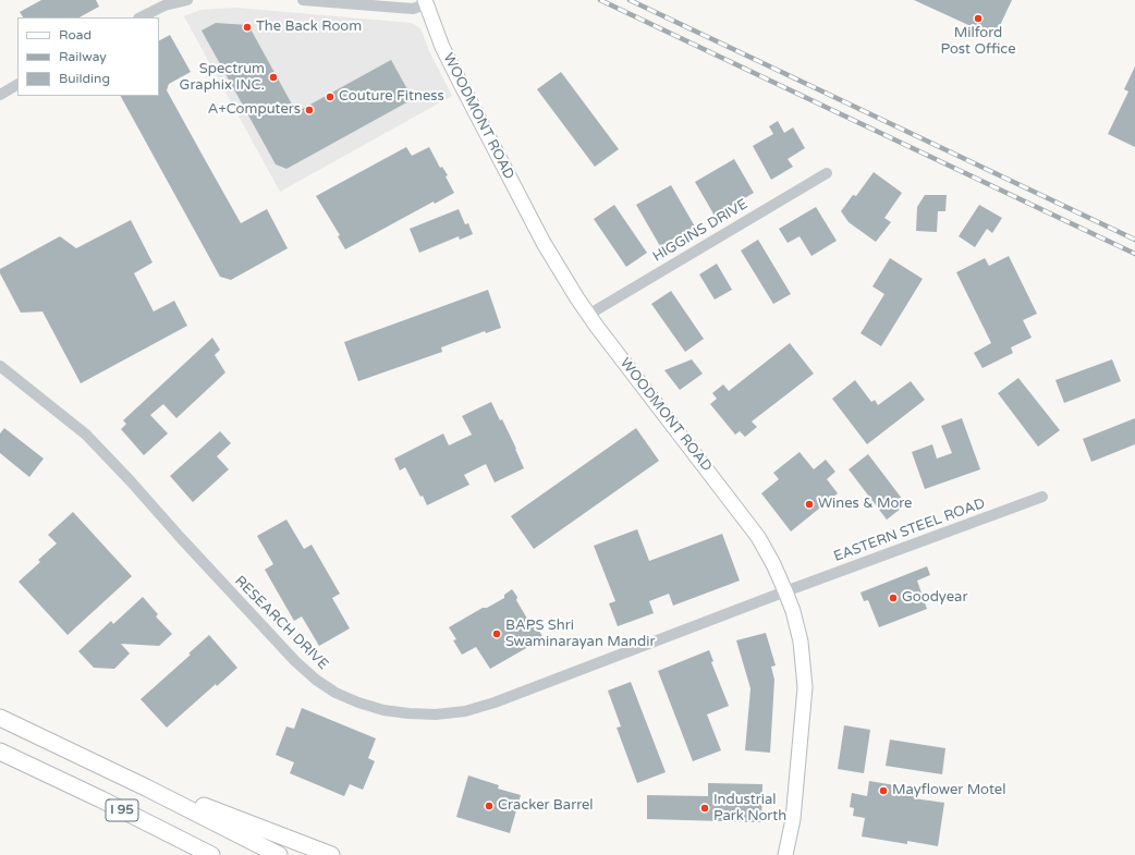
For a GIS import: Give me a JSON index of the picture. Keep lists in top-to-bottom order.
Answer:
{
  "streets": {
    "highway": ["I 95"],
    "main road": ["WOODMONT ROAD"],
    "street": ["HIGGINS DRIVE", "EASTERN STEEL ROAD", "RESEARCH DRIVE"]
  },
  "crossings": [
    ["WOODMONT ROAD", "HIGGINS DRIVE"],
    ["WOODMONT ROAD", "EASTERN STEEL ROAD"],
    ["WOODMONT ROAD", "RESEARCH DRIVE"],
    ["EASTERN STEEL ROAD", "RESEARCH DRIVE"]
  ],
  "places": [
    "Milford Post Office",
    "The Back Room",
    "Spectrum Graphix INC.",
    "Couture Fitness",
    "A+Computers",
    "Wines & More",
    "Goodyear",
    "BAPS Shri Swaminarayan Mandir",
    "Mayflower Motel",
    "Cracker Barrel",
    "Industrial Park North"
  ],
  "legend": ["Road", "Railway", "Building"]
}
